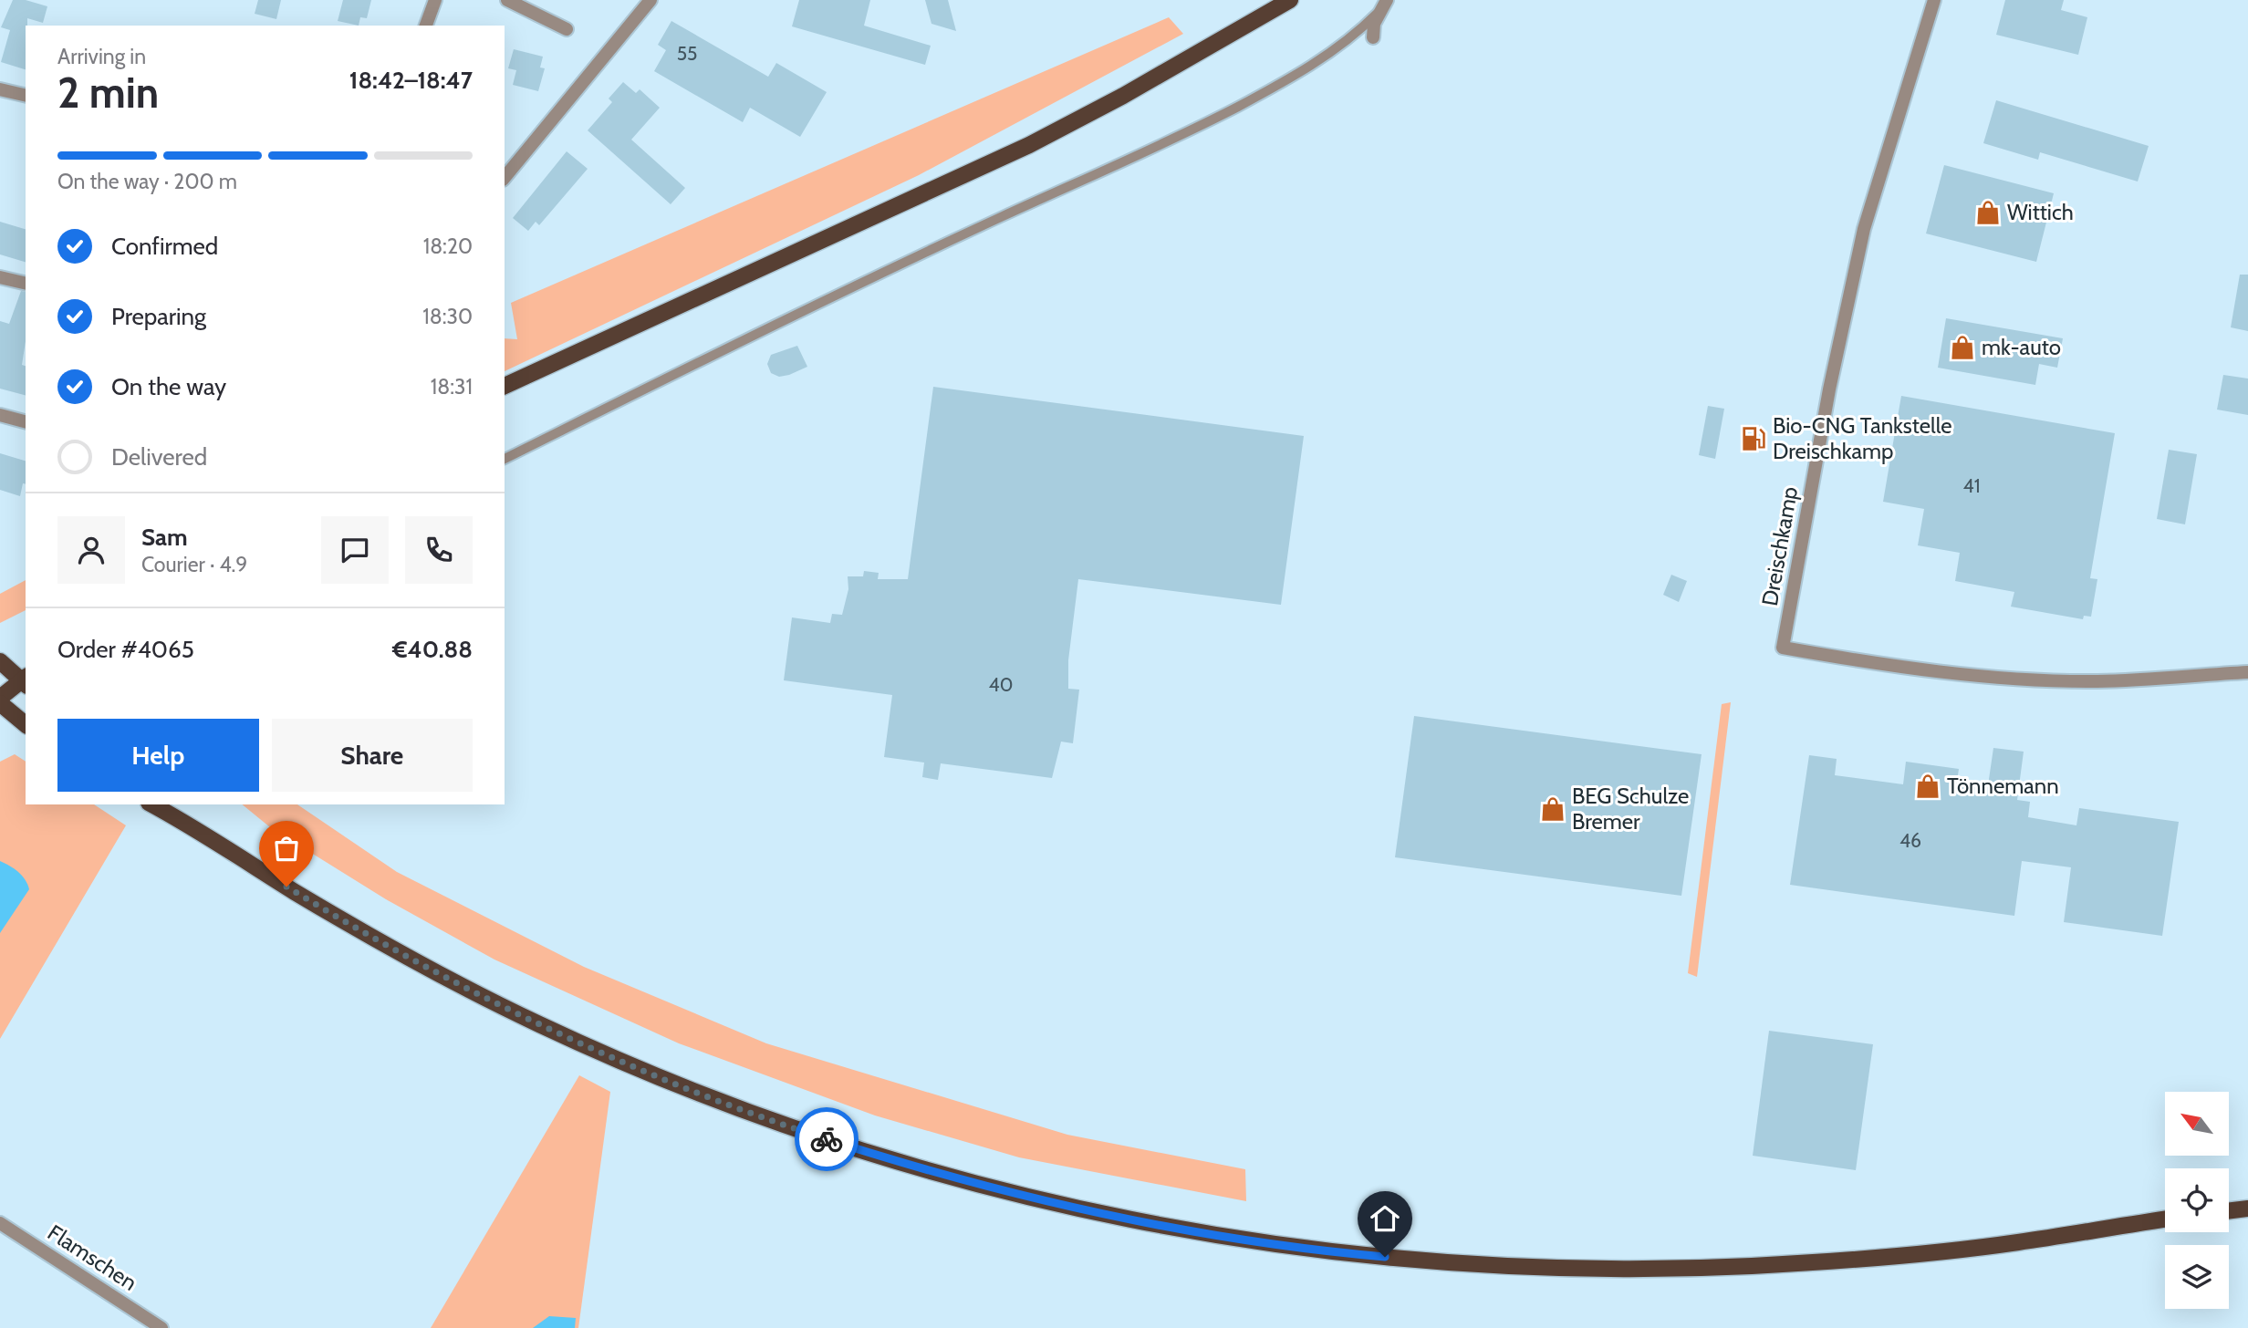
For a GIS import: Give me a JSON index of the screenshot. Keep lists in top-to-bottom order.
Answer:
{
  "streets": {
    "street": ["Dreischkamp", "Flamschen"]
  },
  "places": {
    "shop": [
      "Wittich",
      "mk-auto",
      "Tönnemann",
      "BEG Schulze Bremer"
    ],
    "fuel station": ["Bio-CNG Tankstelle Dreischkamp"]
  },
  "house_numbers": [
    "55",
    "41",
    "40",
    "46"
  ],
  "north": "top left",
  "page": {
    "heading": ["2 min", "Arriving in", "18:42–18:47"],
    "panel": [
      "Sam",
      "Courier · 4.9",
      "Order #4065",
      "€40.88"
    ],
    "bar": "On the way · 200 m",
    "list": [
      ["Confirmed", "18:20"],
      ["Preparing", "18:30"],
      ["On the way", "18:31"],
      "Delivered"
    ],
    "buttons": ["Help", "Share"]
  }
}
